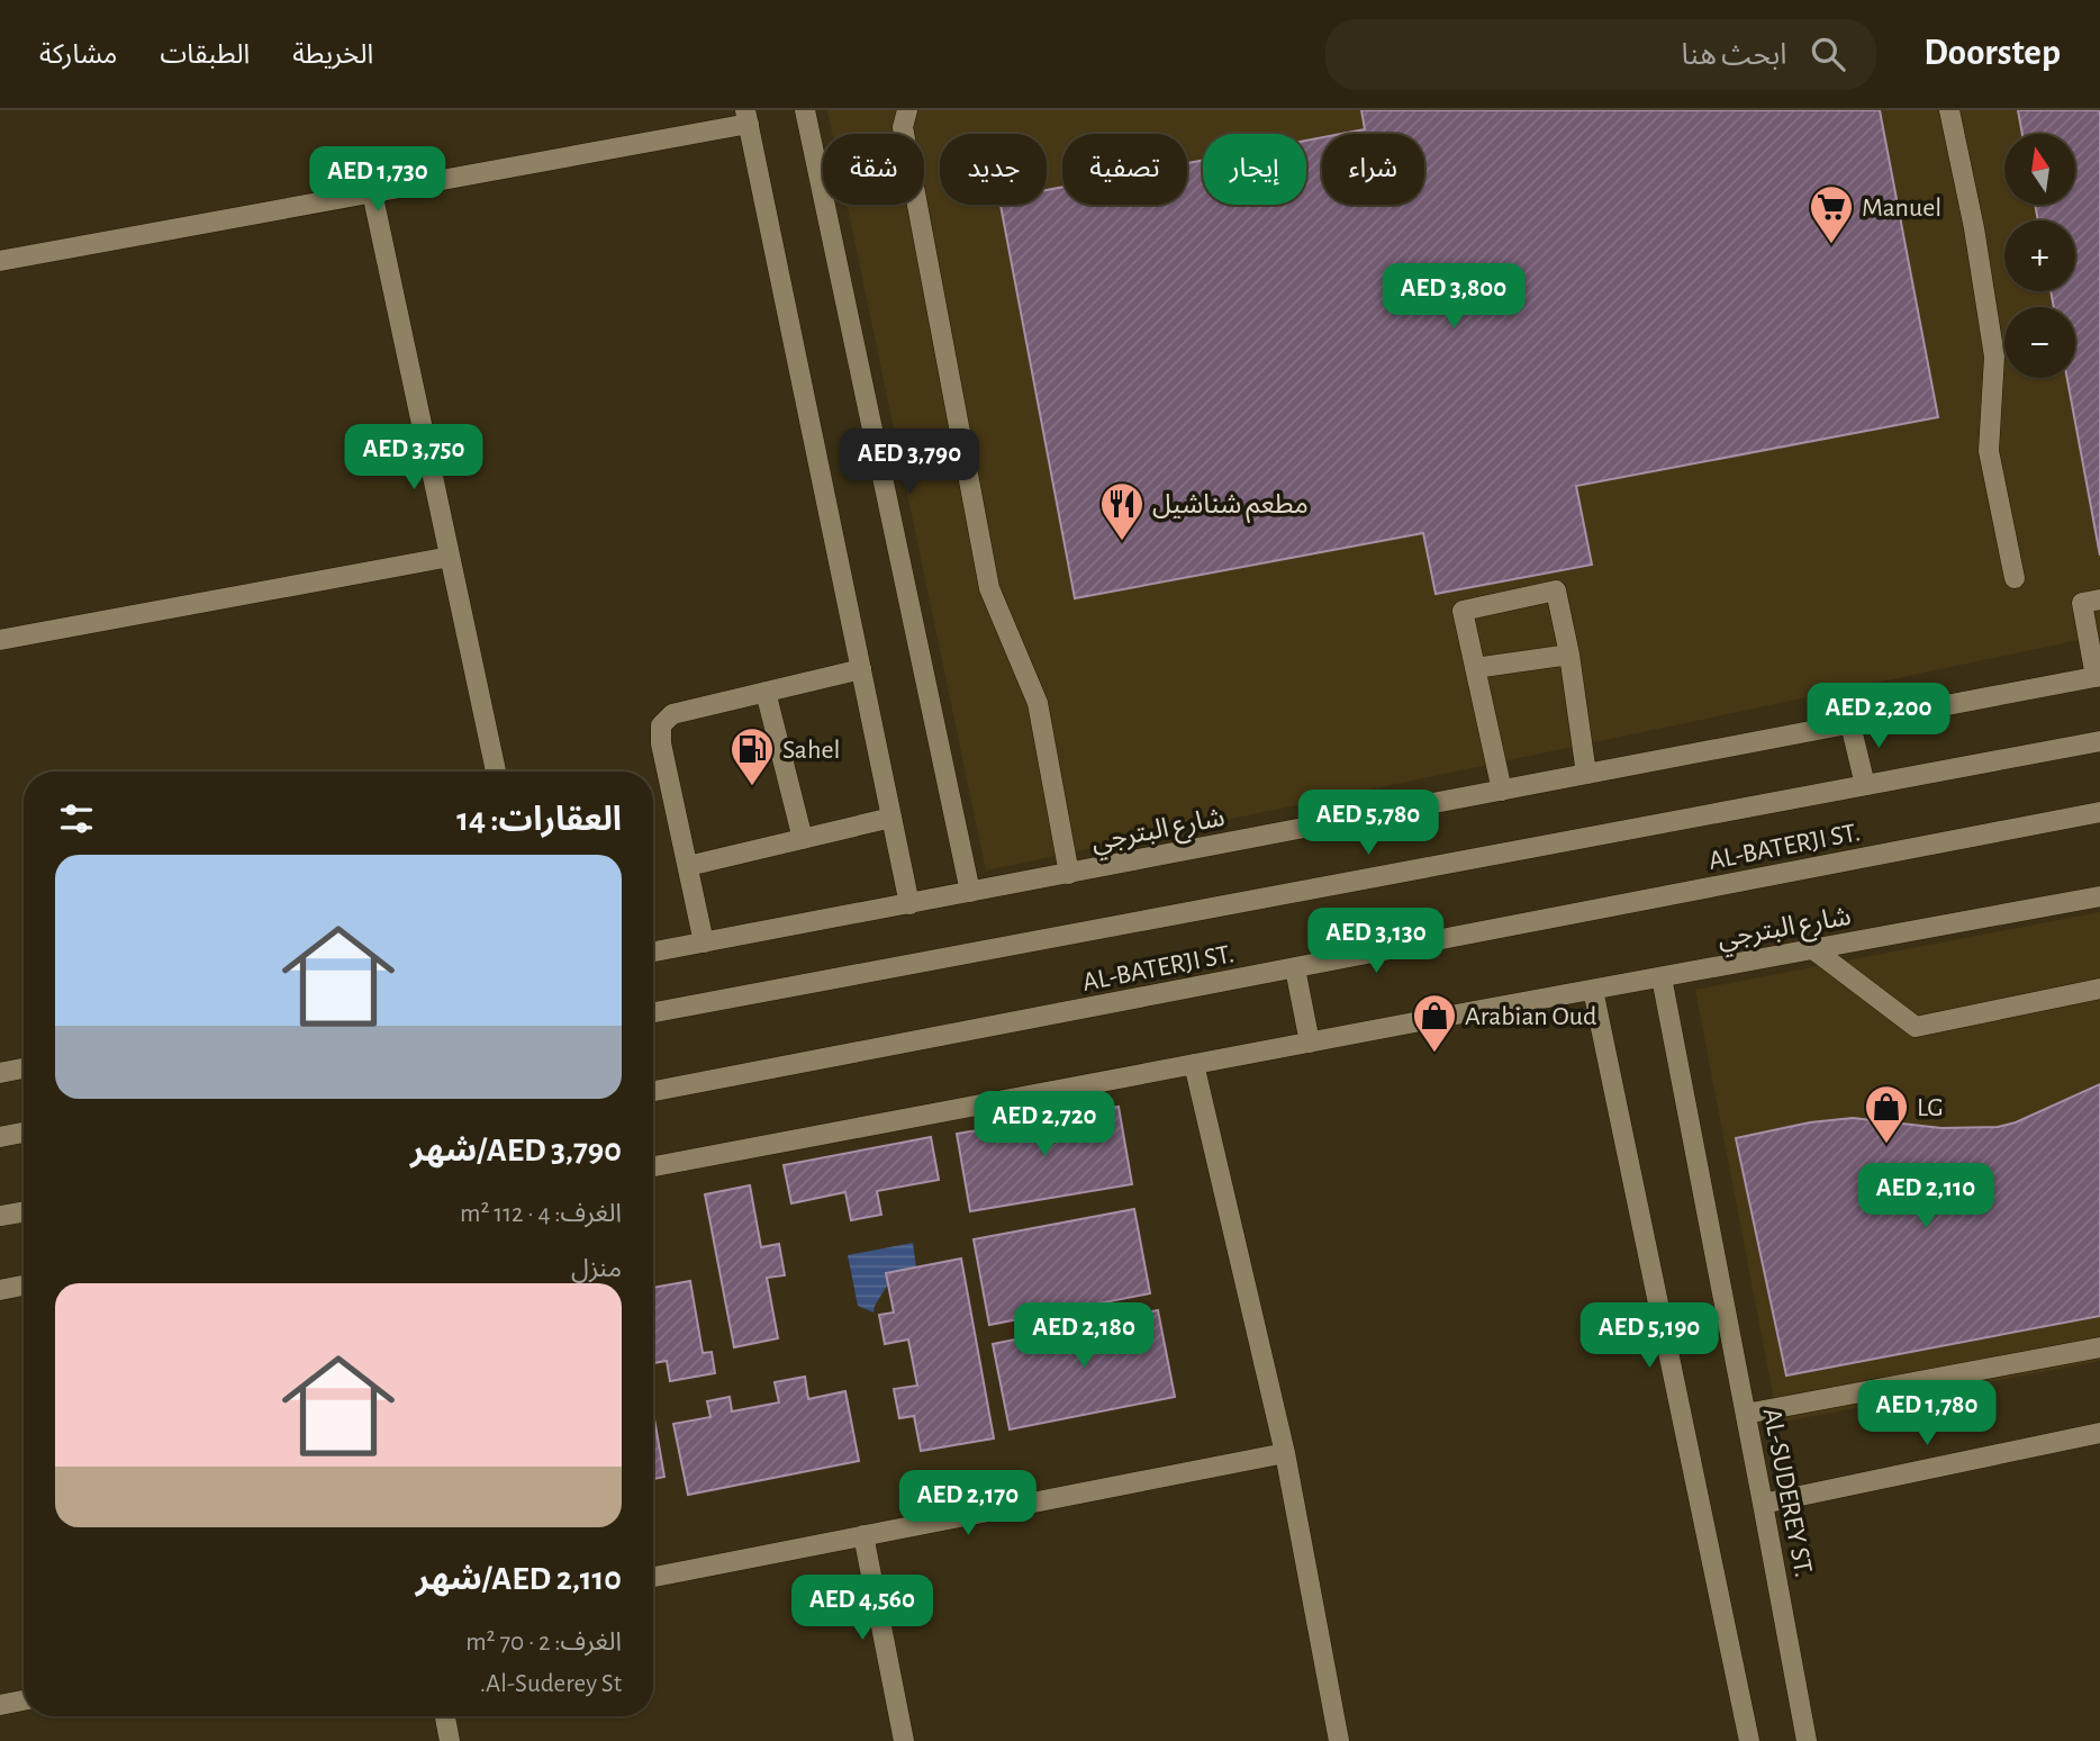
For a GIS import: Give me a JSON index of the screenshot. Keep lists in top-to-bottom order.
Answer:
{
  "streets": {
    "street": ["شارع البترجي", "AL-BATERJI ST.", "AL-SUDEREY ST."]
  },
  "crossings": [
    ["شارع البترجي", "AL-SUDEREY ST."]
  ],
  "places": {
    "supermarket": ["Manuel"],
    "restaurant": ["مطعم شناشيل"],
    "fuel station": ["Sahel"],
    "shop": ["Arabian Oud", "LG"]
  },
  "north": "top",
  "page": {
    "header": "Doorstep",
    "search": "ابحث هنا",
    "nav": ["الخريطة", "الطبقات", "مشاركة"],
    "map_buttons": ["+", "−"],
    "chip": [
      "شراء",
      "إيجار",
      "تصفية",
      "جديد",
      "شقة"
    ],
    "price": [
      "AED 1,730",
      "AED 3,800",
      "AED 3,750",
      "AED 3,790",
      "AED 2,200",
      "AED 5,780",
      "AED 3,130",
      "AED 2,720",
      "AED 2,110",
      "AED 2,180",
      "AED 5,190",
      "AED 1,780",
      "AED 2,170",
      "AED 4,560"
    ],
    "heading": "العقارات: 14",
    "list": [
      {
        "name": "AED 3,790/شهر",
        "note": "الغرف: 4 · 112 m² · منزل"
      },
      {
        "name": "AED 2,110/شهر",
        "note": "الغرف: 2 · 70 m² · Al-Suderey St."
      }
    ]
  }
}
